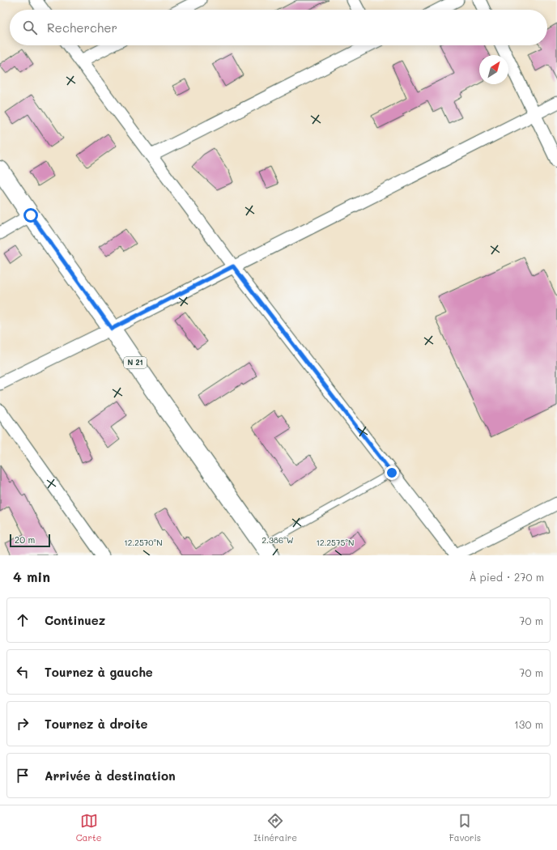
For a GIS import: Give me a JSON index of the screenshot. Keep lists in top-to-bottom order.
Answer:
{
  "streets": {
    "main road": ["N 21"]
  },
  "scale_bar": "20 m",
  "north": "top right",
  "page": {
    "search": "Rechercher",
    "scale": "20 m",
    "heading": ["4 min", "À pied · 270 m"],
    "list": [
      ["Continuez", "70 m"],
      ["Tournez à gauche", "70 m"],
      ["Tournez à droite", "130 m"],
      "Arrivée à destination"
    ],
    "nav": ["Carte", "Itinéraire", "Favoris"]
  },
  "coordinates": ["2.386°W", "12.2570°N", "12.2575°N"]
}
